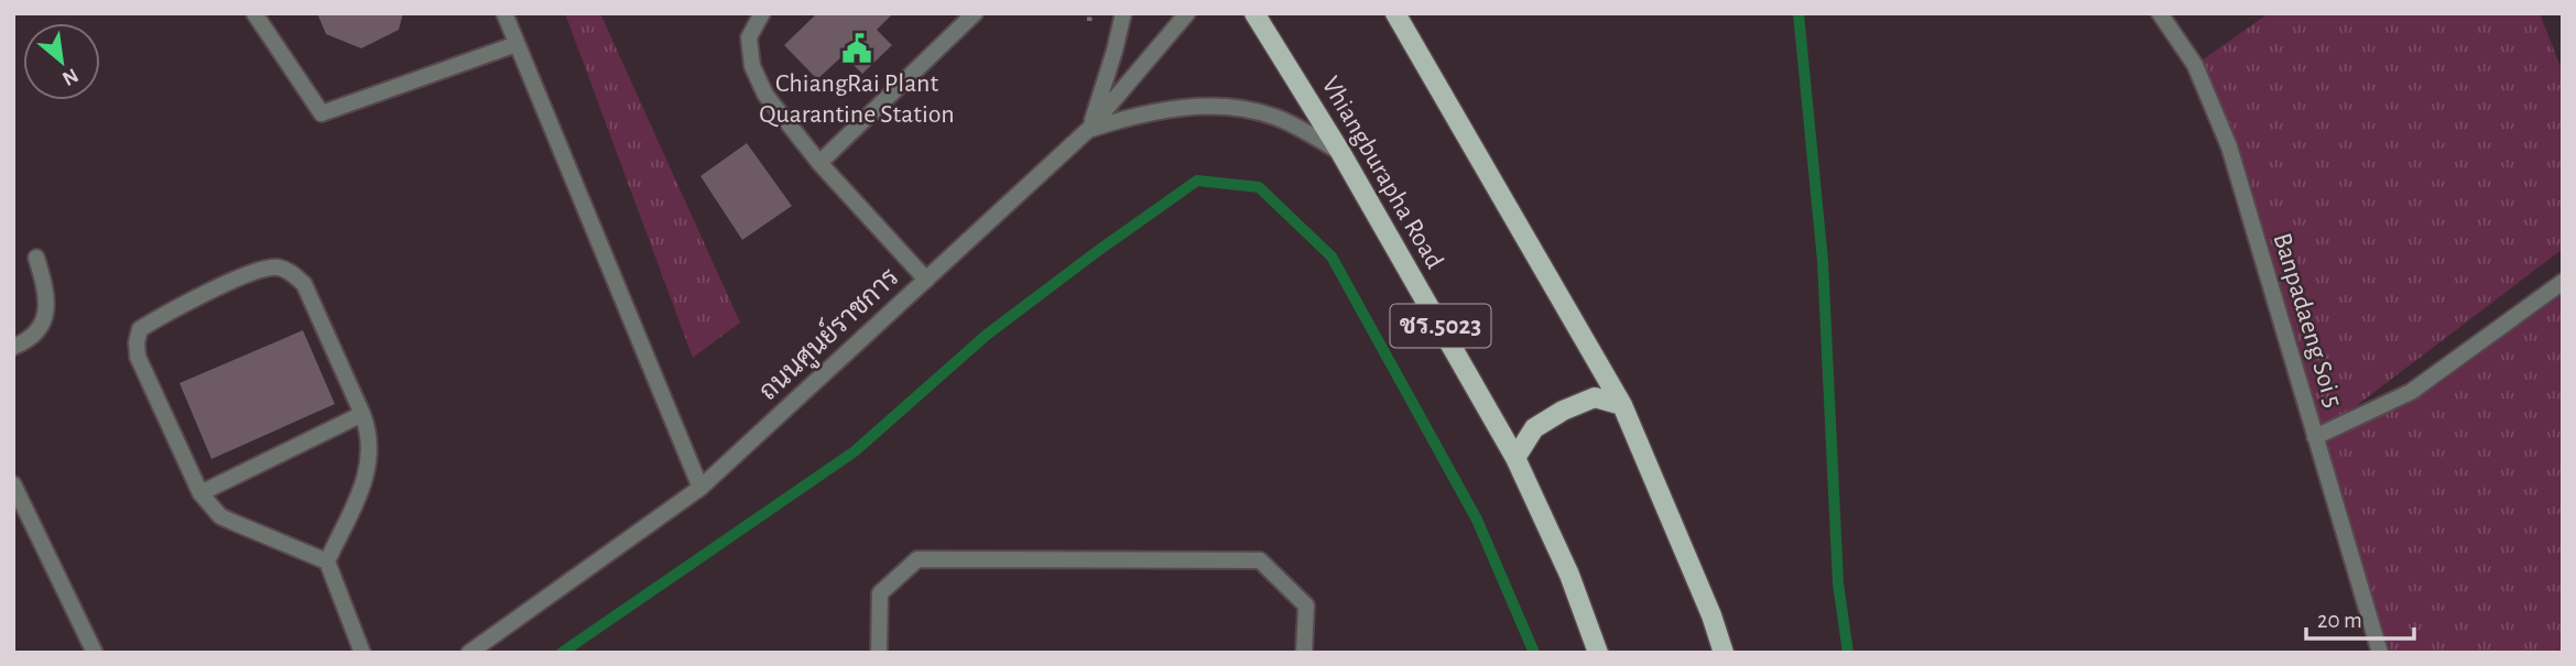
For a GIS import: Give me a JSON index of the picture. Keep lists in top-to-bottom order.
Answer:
{
  "streets": {
    "main road": ["Vhiangburapha Road", "ชร.5023"],
    "street": ["Banpadaeng Soi 5", "ถนนศูนย์ราชการ"]
  },
  "places": {
    "public building": ["ChiangRai Plant Quarantine Station"]
  },
  "scale_bar": "20 m",
  "north": "bottom right"
}
